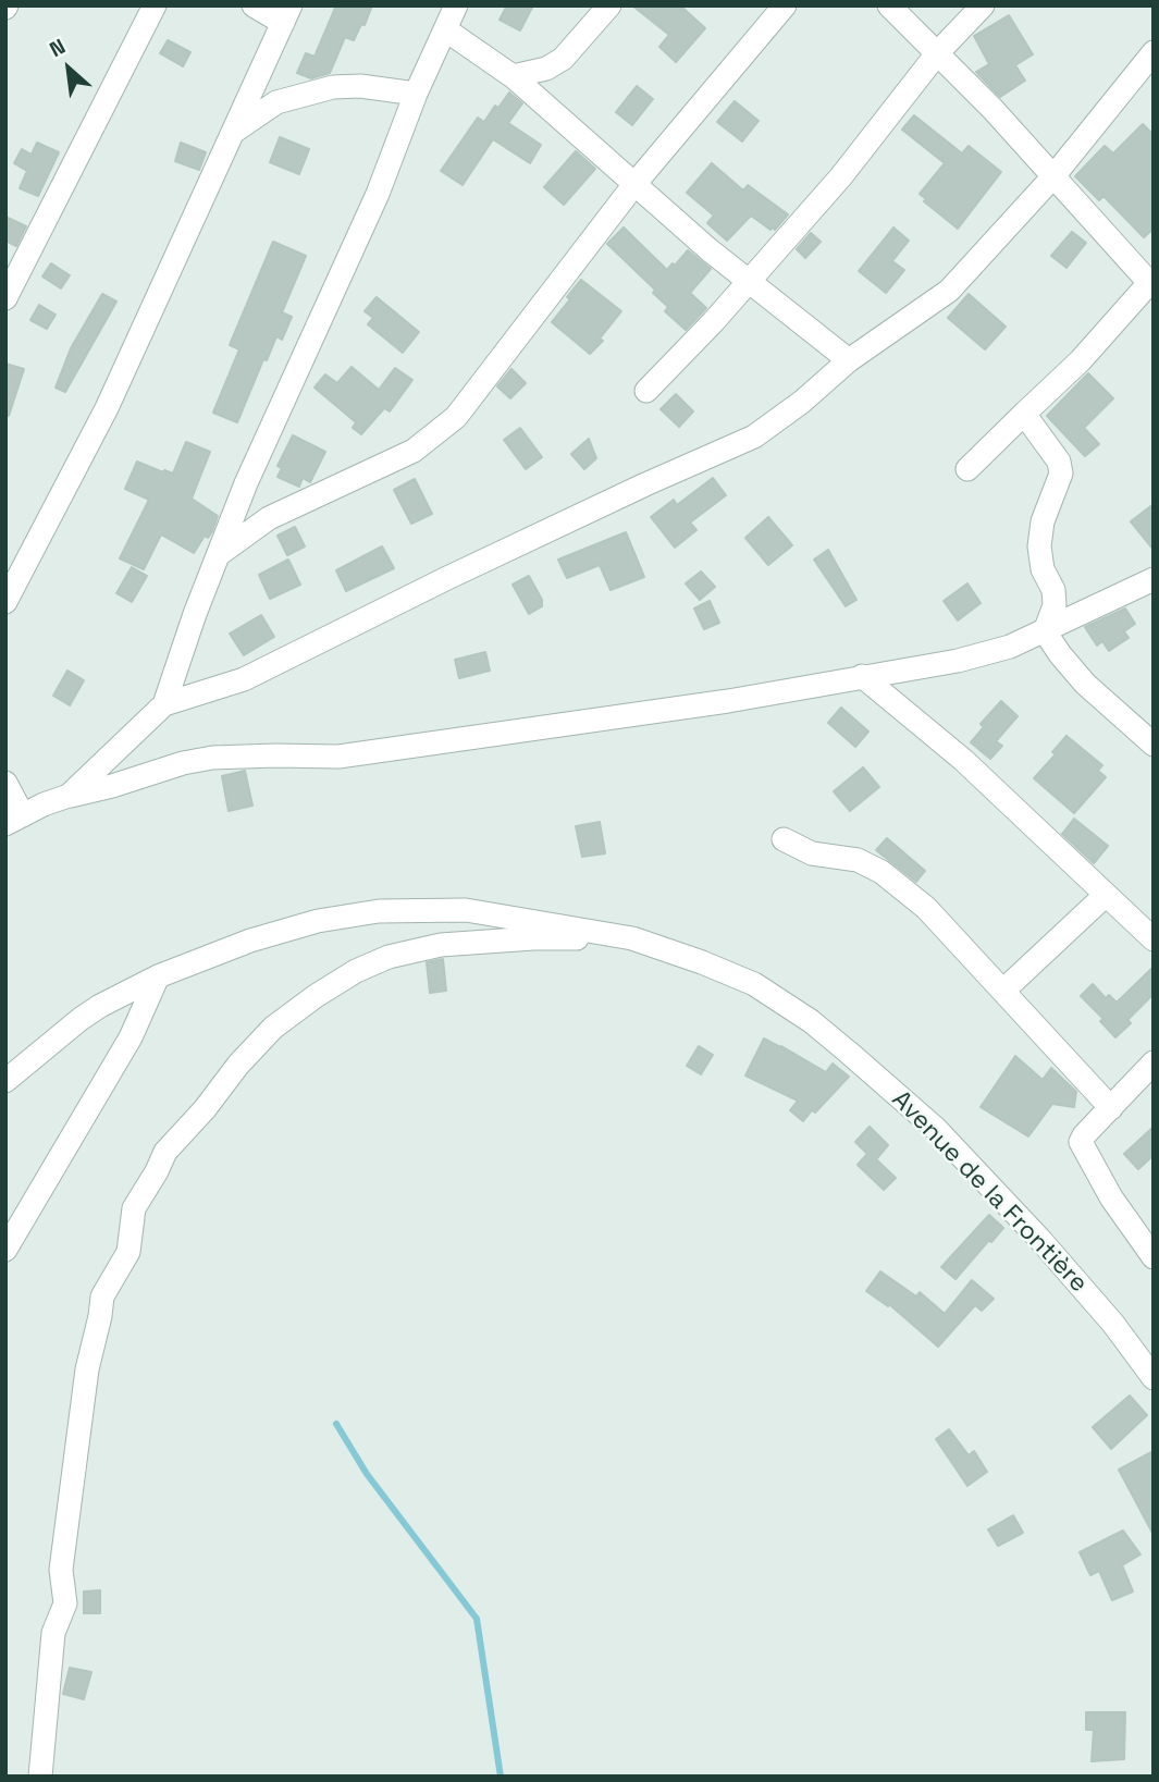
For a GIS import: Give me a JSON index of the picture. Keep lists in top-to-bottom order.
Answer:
{
  "streets": {
    "street": ["Avenue de la Frontière"]
  },
  "north": "top left"
}
